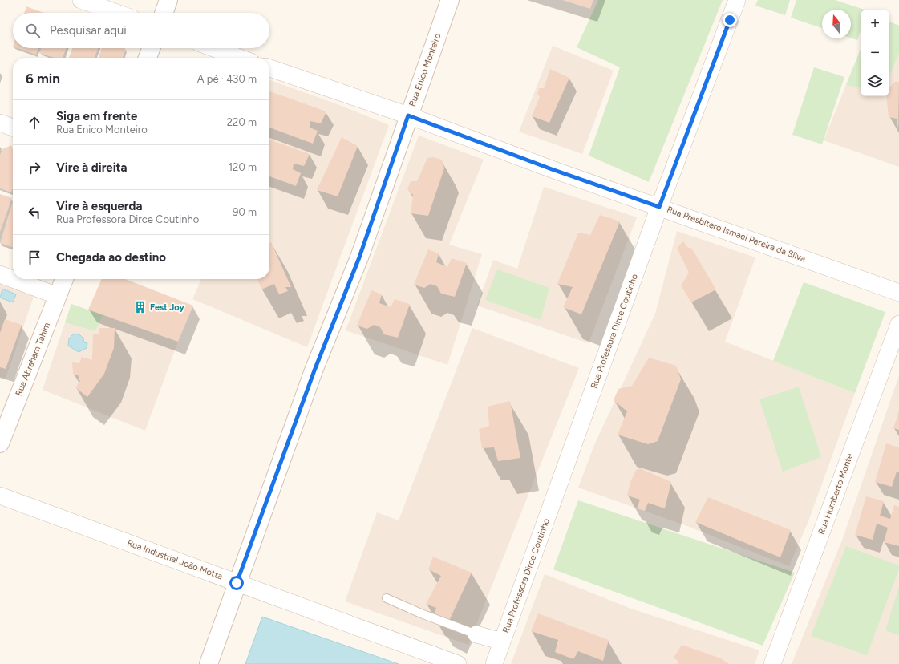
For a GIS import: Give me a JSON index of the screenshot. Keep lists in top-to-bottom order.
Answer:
{
  "streets": {
    "street": [
      "Rua Enico Monteiro",
      "Rua Presbítero Ismael Pereira da Silva",
      "Rua Professora Dirce Coutinho",
      "Rua Abraham Tahim",
      "Rua Humberto Monte",
      "Rua Industrial João Motta"
    ]
  },
  "crossings": [
    ["Rua Enico Monteiro", "Rua Presbítero Ismael Pereira da Silva"],
    ["Rua Enico Monteiro", "Rua Industrial João Motta"],
    ["Rua Presbítero Ismael Pereira da Silva", "Rua Professora Dirce Coutinho"]
  ],
  "places": {
    "building": ["Fest Joy"]
  },
  "north": "top",
  "page": {
    "map_buttons": ["+", "−"],
    "search": "Pesquisar aqui",
    "heading": ["6 min", "A pé · 430 m"],
    "list": [
      ["Siga em frente", "Rua Enico Monteiro", "220 m"],
      ["Vire à direita", "120 m"],
      ["Vire à esquerda", "Rua Professora Dirce Coutinho", "90 m"],
      "Chegada ao destino"
    ]
  }
}
